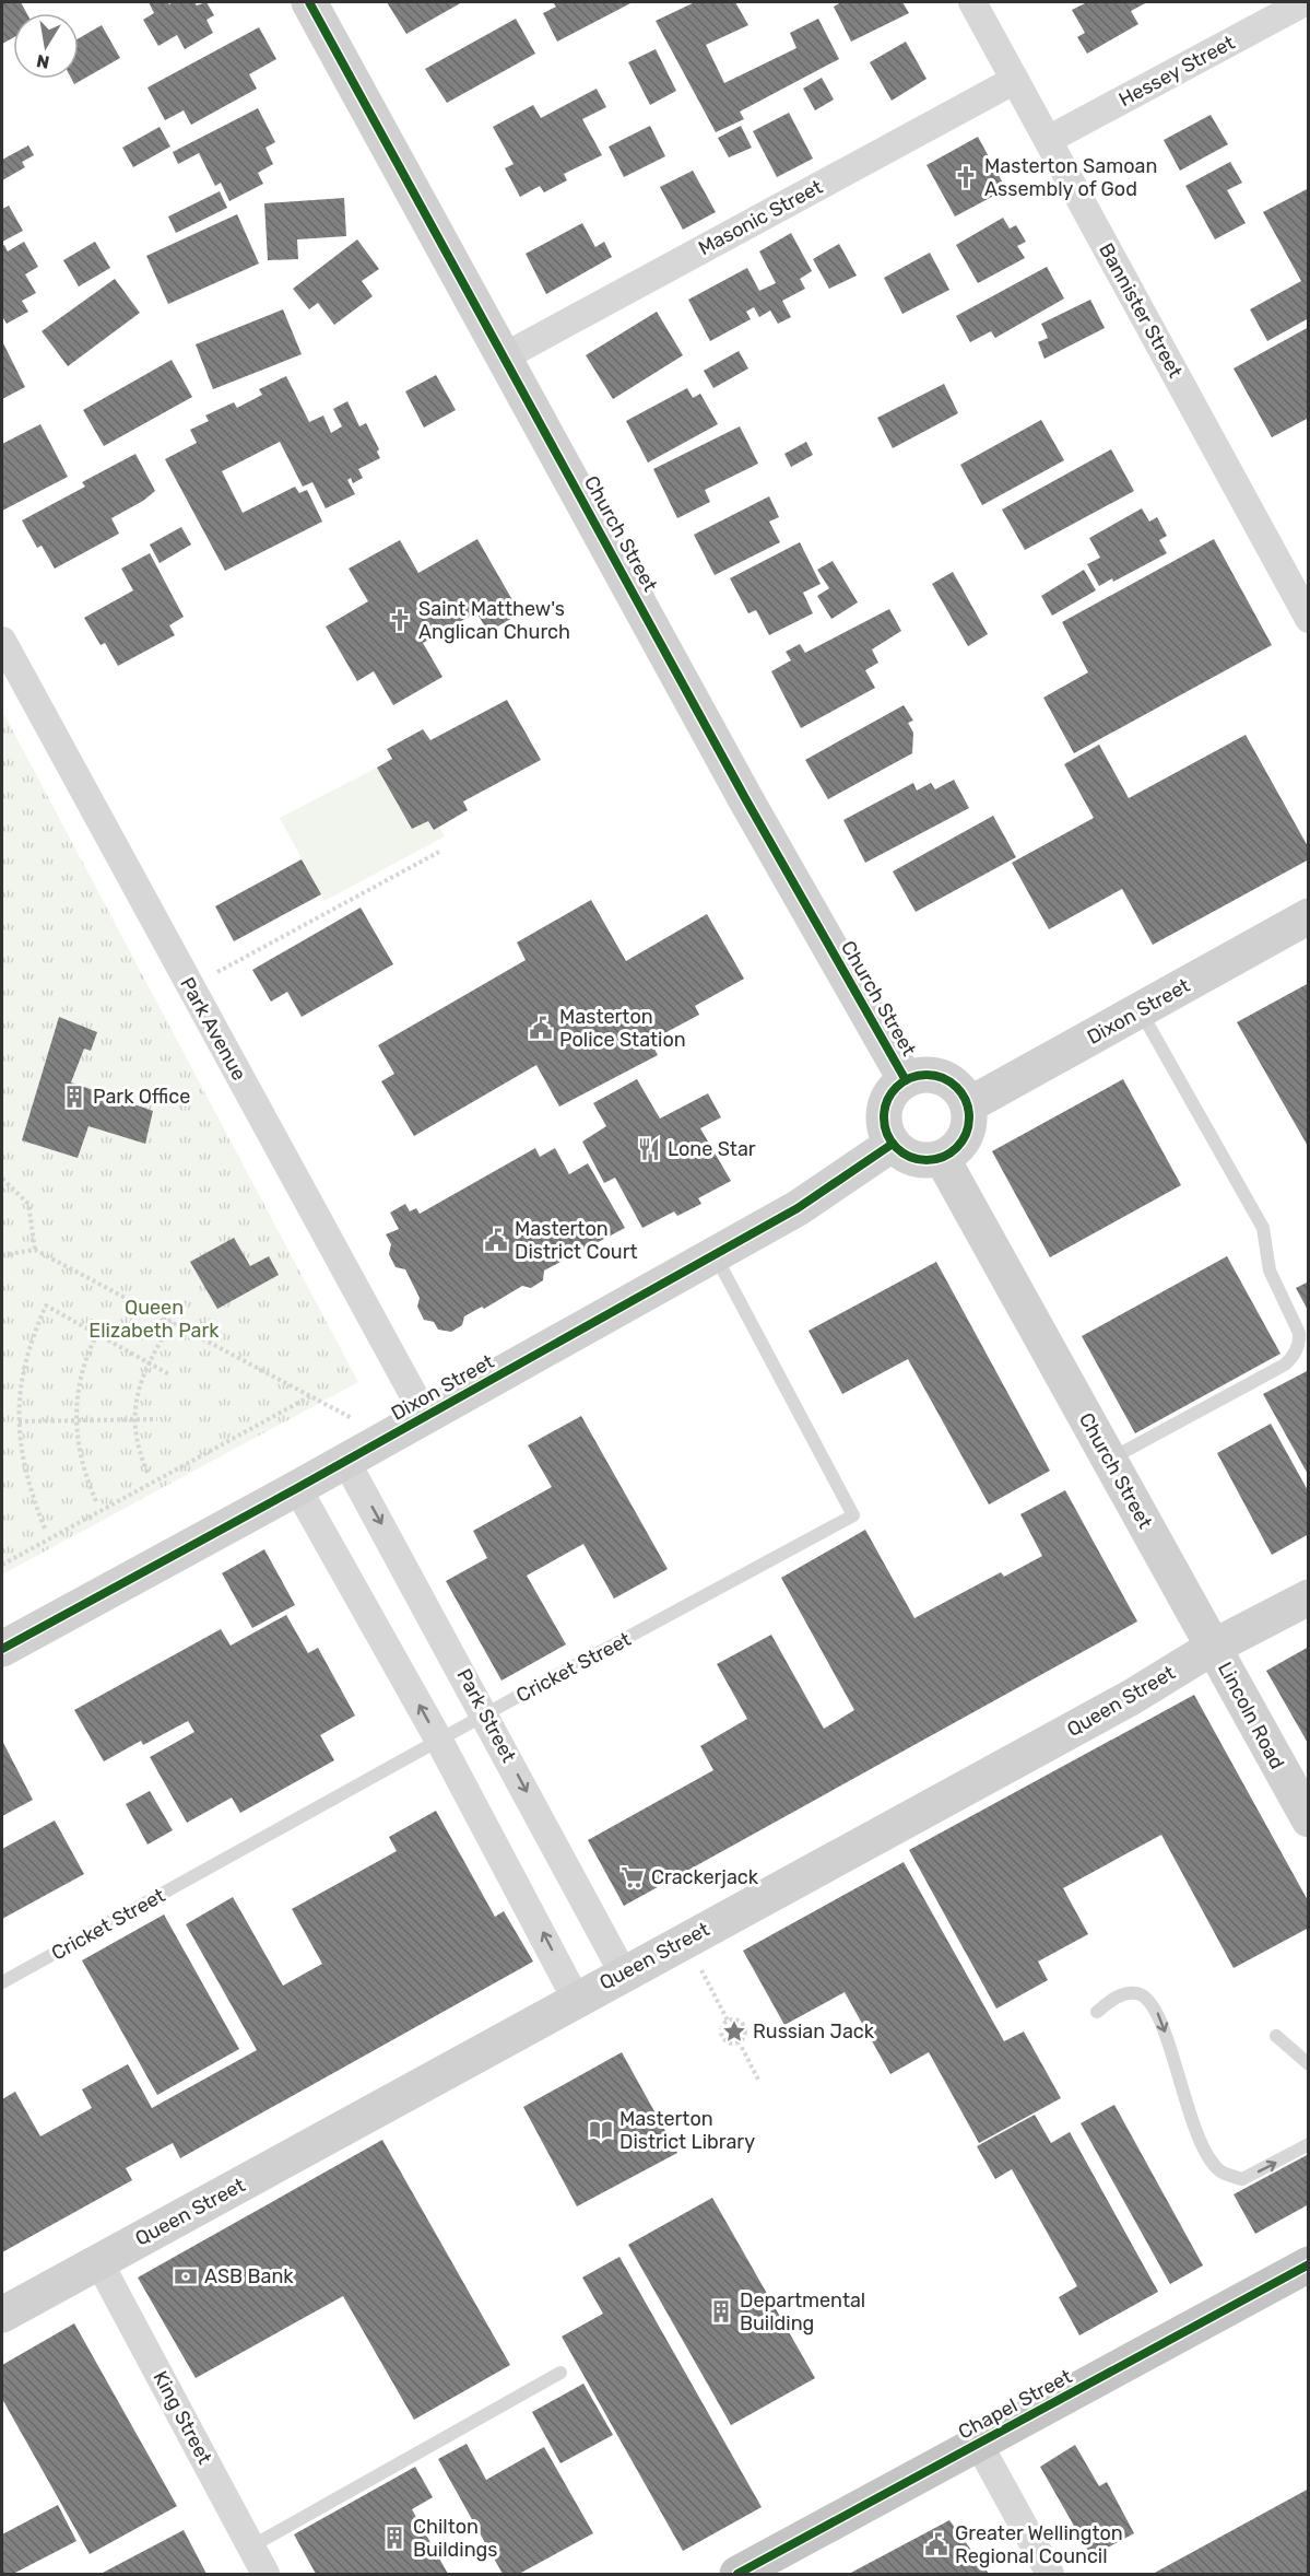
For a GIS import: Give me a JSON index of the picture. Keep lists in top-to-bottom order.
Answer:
{
  "streets": {
    "highway": ["Chapel Street"],
    "street": [
      "Hessey Street",
      "Masonic Street",
      "Bannister Street",
      "Church Street",
      "Dixon Street",
      "Park Avenue",
      "Queen Street",
      "Park Street",
      "Lincoln Road",
      "King Street"
    ],
    "lane": ["Cricket Street"]
  },
  "crossings": [
    ["Hessey Street", "Bannister Street"],
    ["Masonic Street", "Bannister Street"],
    ["Masonic Street", "Church Street"],
    ["Church Street", "Dixon Street"],
    ["Church Street", "Queen Street"],
    ["Church Street", "Lincoln Road"],
    ["Dixon Street", "Park Avenue"],
    ["Dixon Street", "Cricket Street"],
    ["Dixon Street", "Park Street"],
    ["Cricket Street", "Park Street"],
    ["Queen Street", "Park Street"],
    ["Queen Street", "Lincoln Road"],
    ["Queen Street", "King Street"]
  ],
  "parks": ["Queen Elizabeth Park"],
  "places": {
    "church": ["Masterton Samoan Assembly of God", "Saint Matthew's Anglican Church"],
    "public building": ["Masterton Police Station", "Masterton District Court", "Greater Wellington Regional Council"],
    "building": ["Park Office", "Departmental Building", "Chilton Buildings"],
    "restaurant": ["Lone Star"],
    "supermarket": ["Crackerjack"],
    "place": ["Russian Jack"],
    "library": ["Masterton District Library"],
    "bank": ["ASB Bank"]
  },
  "north": "bottom"
}
